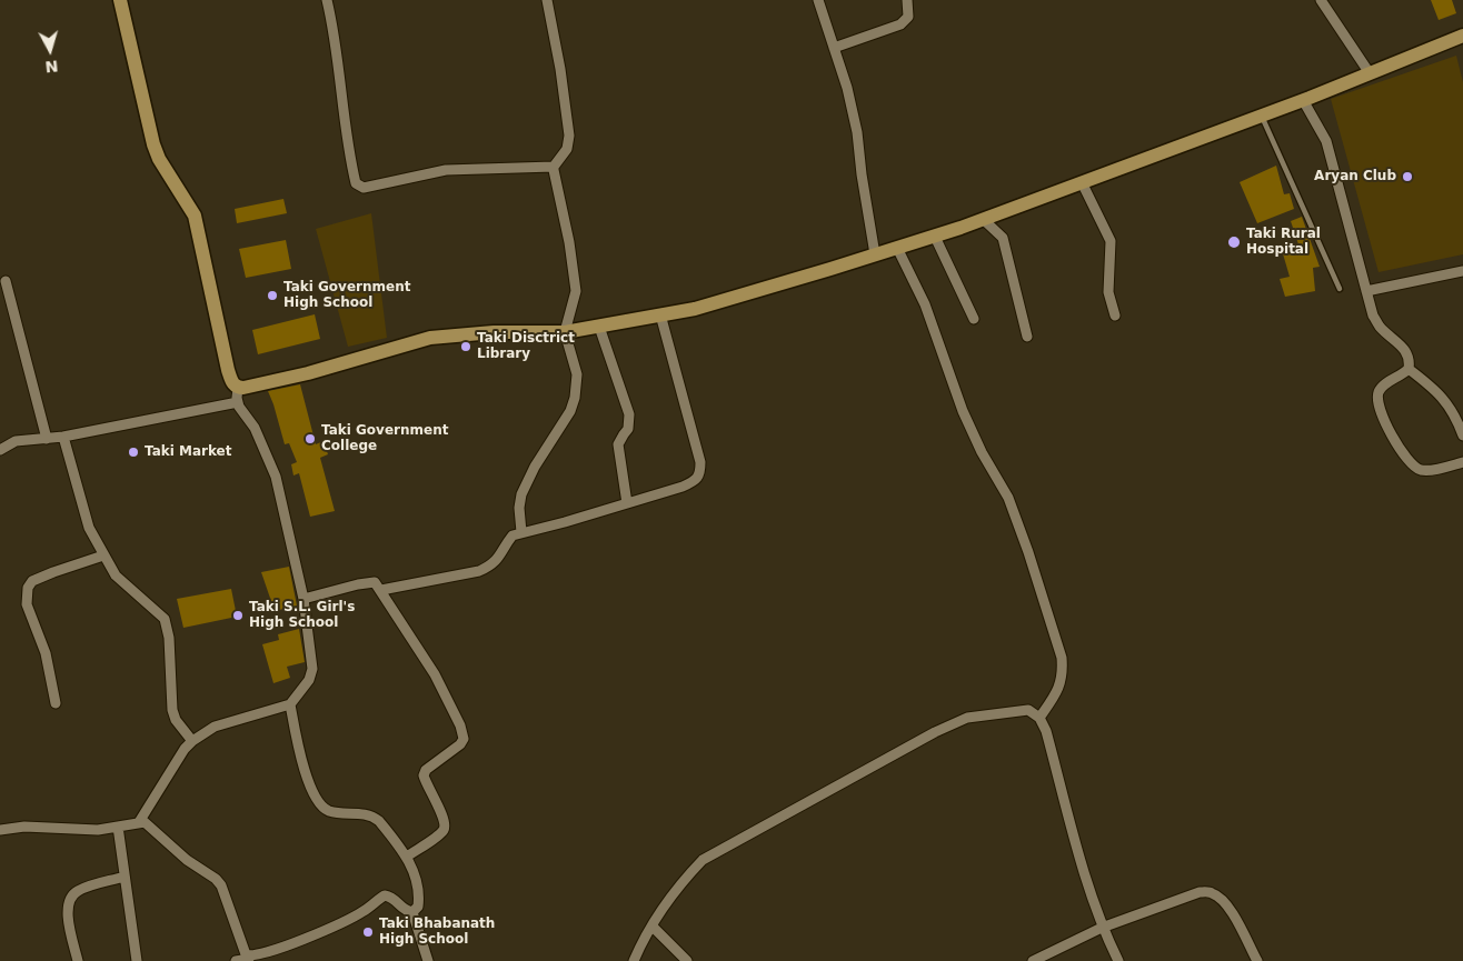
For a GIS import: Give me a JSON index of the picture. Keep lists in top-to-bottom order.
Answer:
{
  "places": [
    "Aryan Club",
    "Taki Rural Hospital",
    "Taki Government High School",
    "Taki Disctrict Library",
    "Taki Government College",
    "Taki Market",
    "Taki S.L. Girl's High School",
    "Taki Bhabanath High School"
  ],
  "north": "bottom"
}
